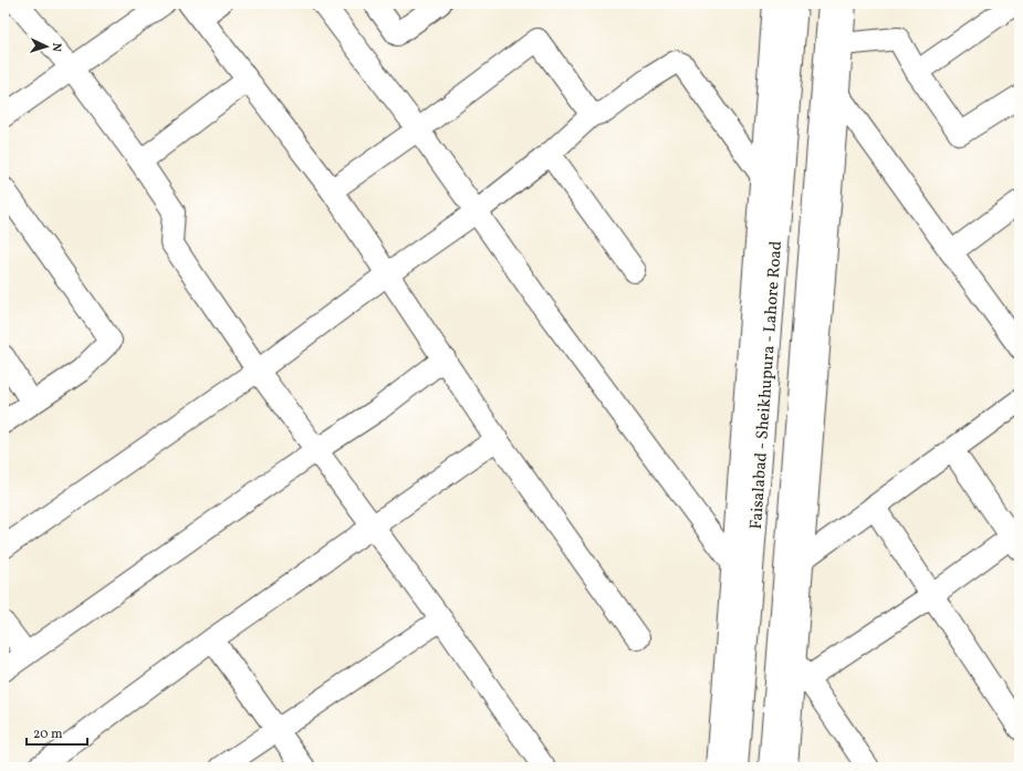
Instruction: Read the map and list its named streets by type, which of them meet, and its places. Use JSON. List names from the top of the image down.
{
  "streets": {
    "highway": ["Faisalabad - Sheikhupura - Lahore Road"]
  },
  "scale_bar": "20 m",
  "north": "right"
}
